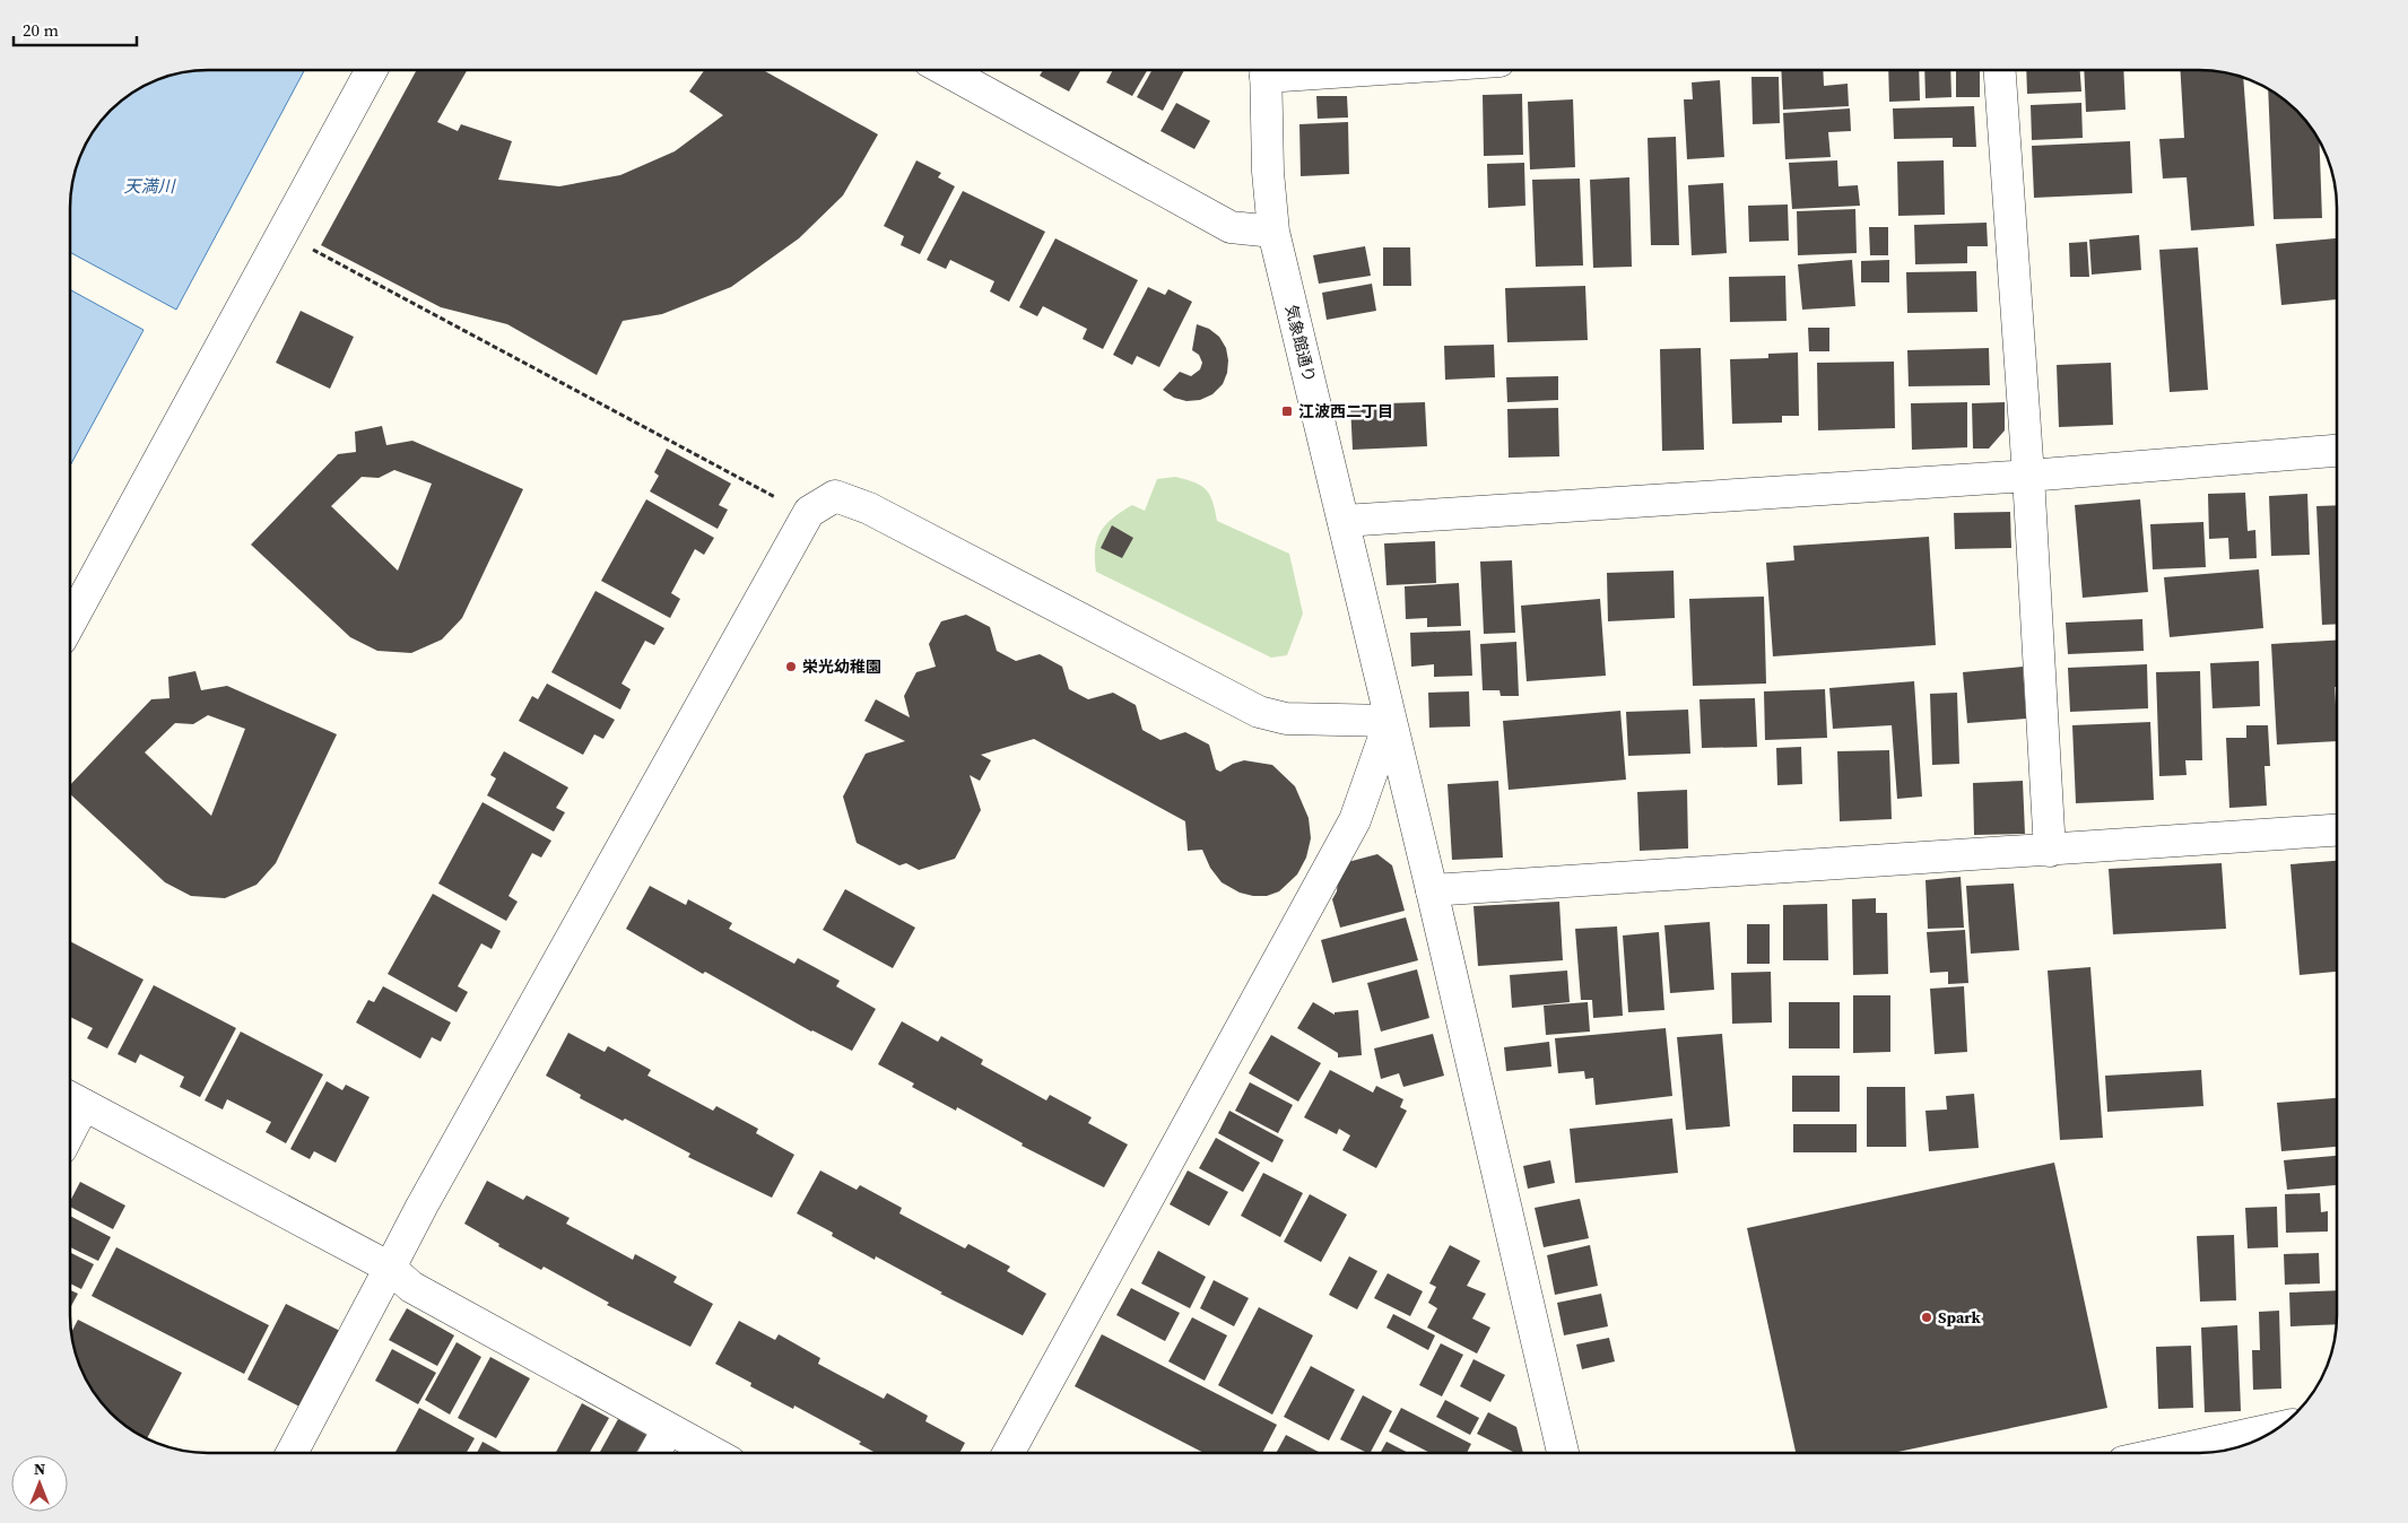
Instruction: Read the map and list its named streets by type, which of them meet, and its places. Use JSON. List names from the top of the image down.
{
  "streets": {
    "street": ["気象館通り"]
  },
  "water": ["天満川"],
  "places": {
    "transit": ["江波西二丁目"],
    "other": ["栄光幼稚園", "Spark"]
  },
  "scale_bar": "20 m",
  "north": "top"
}
